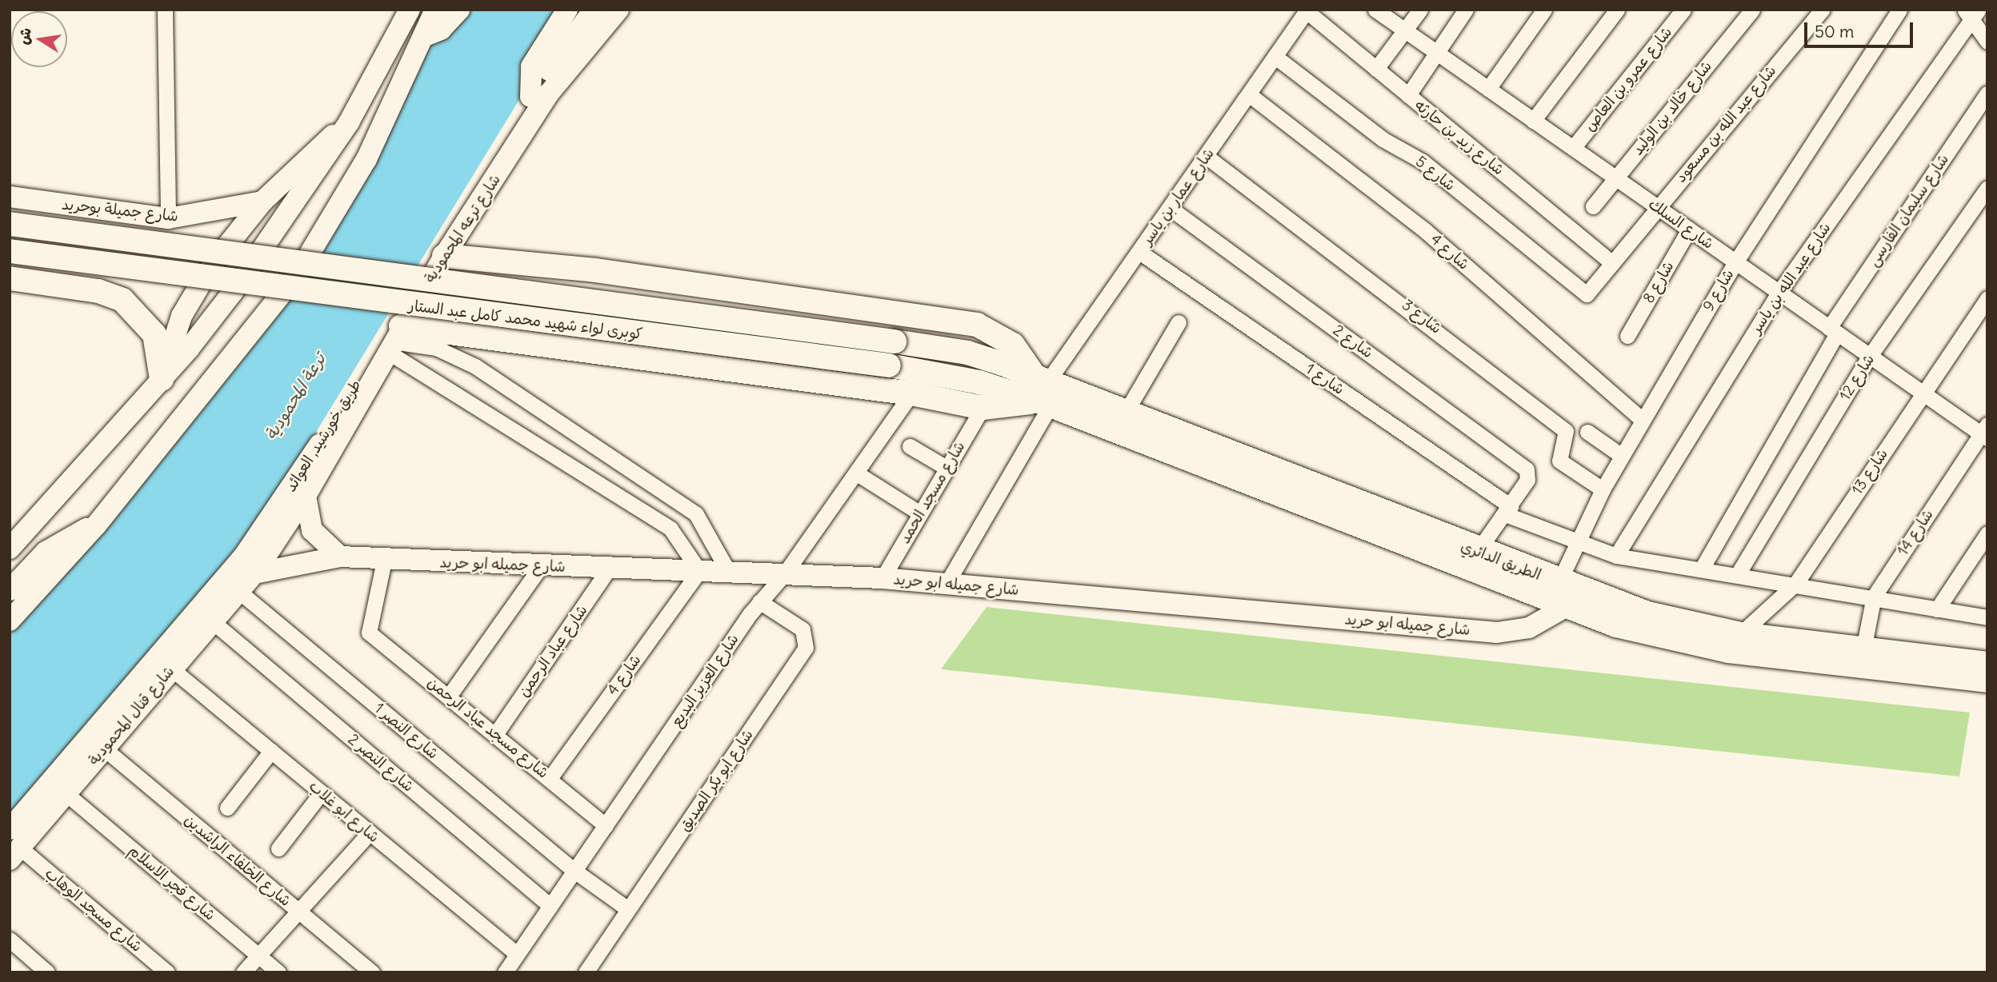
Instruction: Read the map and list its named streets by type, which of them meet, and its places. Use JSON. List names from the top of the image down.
{
  "streets": {
    "main road": [
      "شارع جميلة بوحريد",
      "شارع ترعه المحمودية",
      "كوبرى لواء شهيد محمد كامل عبد الستار",
      "طريق خورشيد, العوائد",
      "الطريق الدائري",
      "شارع جميله ابو حريد",
      "شارع قنال المحمودية"
    ],
    "street": [
      "شارع عمرو بن العاص",
      "شارع خالد بن الوليد",
      "شارع عبد الله بن مسعود",
      "شارع زيد بن حارثه",
      "شارع 5",
      "شارع عمار بن ياسر",
      "شارع سليمان الفارسى",
      "شارع السلك",
      "شارع 4",
      "شارع عبد الله بن ياسر",
      "شارع 8",
      "شارع 9",
      "شارع 3",
      "شارع 2",
      "شارع 12",
      "شارع 1",
      "شارع 13",
      "شارع مسجد الحمد",
      "شارع 14",
      "شارع عباد الرحمن",
      "شارع العزيز البديع",
      "شارع مسجد عباد الرحمن",
      "شارع النصر 1",
      "شارع النصر 2",
      "شارع ابو بكر الصديق",
      "شارع ابو غلاب",
      "شارع الخلفاء الراشدين",
      "شارع فجر الاسلام",
      "شارع مسجد الوهاب"
    ]
  },
  "crossings": [
    ["شارع عمرو بن العاص", "شارع السلك"],
    ["شارع خالد بن الوليد", "شارع السلك"],
    ["شارع عبد الله بن مسعود", "شارع زيد بن حارثه"],
    ["شارع عبد الله بن مسعود", "شارع 5"],
    ["شارع عبد الله بن مسعود", "شارع السلك"],
    ["شارع زيد بن حارثه", "شارع عمار بن ياسر"],
    ["شارع 5", "شارع عمار بن ياسر"],
    ["شارع عمار بن ياسر", "شارع 4"],
    ["شارع عمار بن ياسر", "شارع 3"],
    ["شارع عمار بن ياسر", "كوبرى لواء شهيد محمد كامل عبد الستار"],
    ["شارع عمار بن ياسر", "شارع 2"],
    ["شارع عمار بن ياسر", "شارع 1"],
    ["شارع عمار بن ياسر", "الطريق الدائري"],
    ["شارع عمار بن ياسر", "شارع جميله ابو حريد"],
    ["شارع سليمان الفارسى", "شارع السلك"],
    ["شارع سليمان الفارسى", "شارع 1"],
    ["شارع السلك", "شارع عبد الله بن ياسر"],
    ["شارع السلك", "شارع 8"],
    ["شارع السلك", "شارع 9"],
    ["شارع السلك", "شارع 12"],
    ["شارع السلك", "شارع 13"],
    ["شارع السلك", "شارع 14"],
    ["شارع ترعه المحمودية", "شارع جميله ابو حريد"],
    ["شارع ترعه المحمودية", "شارع قنال المحمودية"],
    ["شارع 4", "شارع 9"],
    ["شارع 4", "شارع جميله ابو حريد"],
    ["شارع 4", "شارع مسجد عباد الرحمن"],
    ["شارع عبد الله بن ياسر", "شارع 1"],
    ["شارع 9", "شارع 3"],
    ["شارع 9", "شارع 1"],
    ["شارع 9", "الطريق الدائري"],
    ["كوبرى لواء شهيد محمد كامل عبد الستار", "الطريق الدائري"],
    ["شارع 2", "شارع 1"],
    ["شارع 12", "شارع 1"],
    ["شارع 1", "شارع 13"],
    ["شارع 1", "شارع 14"],
    ["شارع 13", "الطريق الدائري"],
    ["شارع مسجد الحمد", "شارع جميله ابو حريد"],
    ["شارع 14", "الطريق الدائري"],
    ["الطريق الدائري", "شارع جميله ابو حريد"],
    ["شارع جميله ابو حريد", "شارع عباد الرحمن"],
    ["شارع جميله ابو حريد", "شارع العزيز البديع"],
    ["شارع جميله ابو حريد", "شارع قنال المحمودية"],
    ["شارع جميله ابو حريد", "شارع مسجد عباد الرحمن"],
    ["شارع عباد الرحمن", "شارع مسجد عباد الرحمن"],
    ["شارع العزيز البديع", "شارع مسجد عباد الرحمن"],
    ["شارع العزيز البديع", "شارع النصر 1"],
    ["شارع العزيز البديع", "شارع النصر 2"],
    ["شارع العزيز البديع", "شارع ابو بكر الصديق"],
    ["شارع العزيز البديع", "شارع ابو غلاب"],
    ["شارع قنال المحمودية", "شارع النصر 1"],
    ["شارع قنال المحمودية", "شارع النصر 2"],
    ["شارع قنال المحمودية", "شارع ابو غلاب"],
    ["شارع قنال المحمودية", "شارع الخلفاء الراشدين"],
    ["شارع قنال المحمودية", "شارع فجر الاسلام"],
    ["شارع قنال المحمودية", "شارع مسجد الوهاب"],
    ["شارع النصر 1", "شارع ابو بكر الصديق"]
  ],
  "water": ["ترعة المحمودية"],
  "scale_bar": "50 m",
  "north": "left"
}
